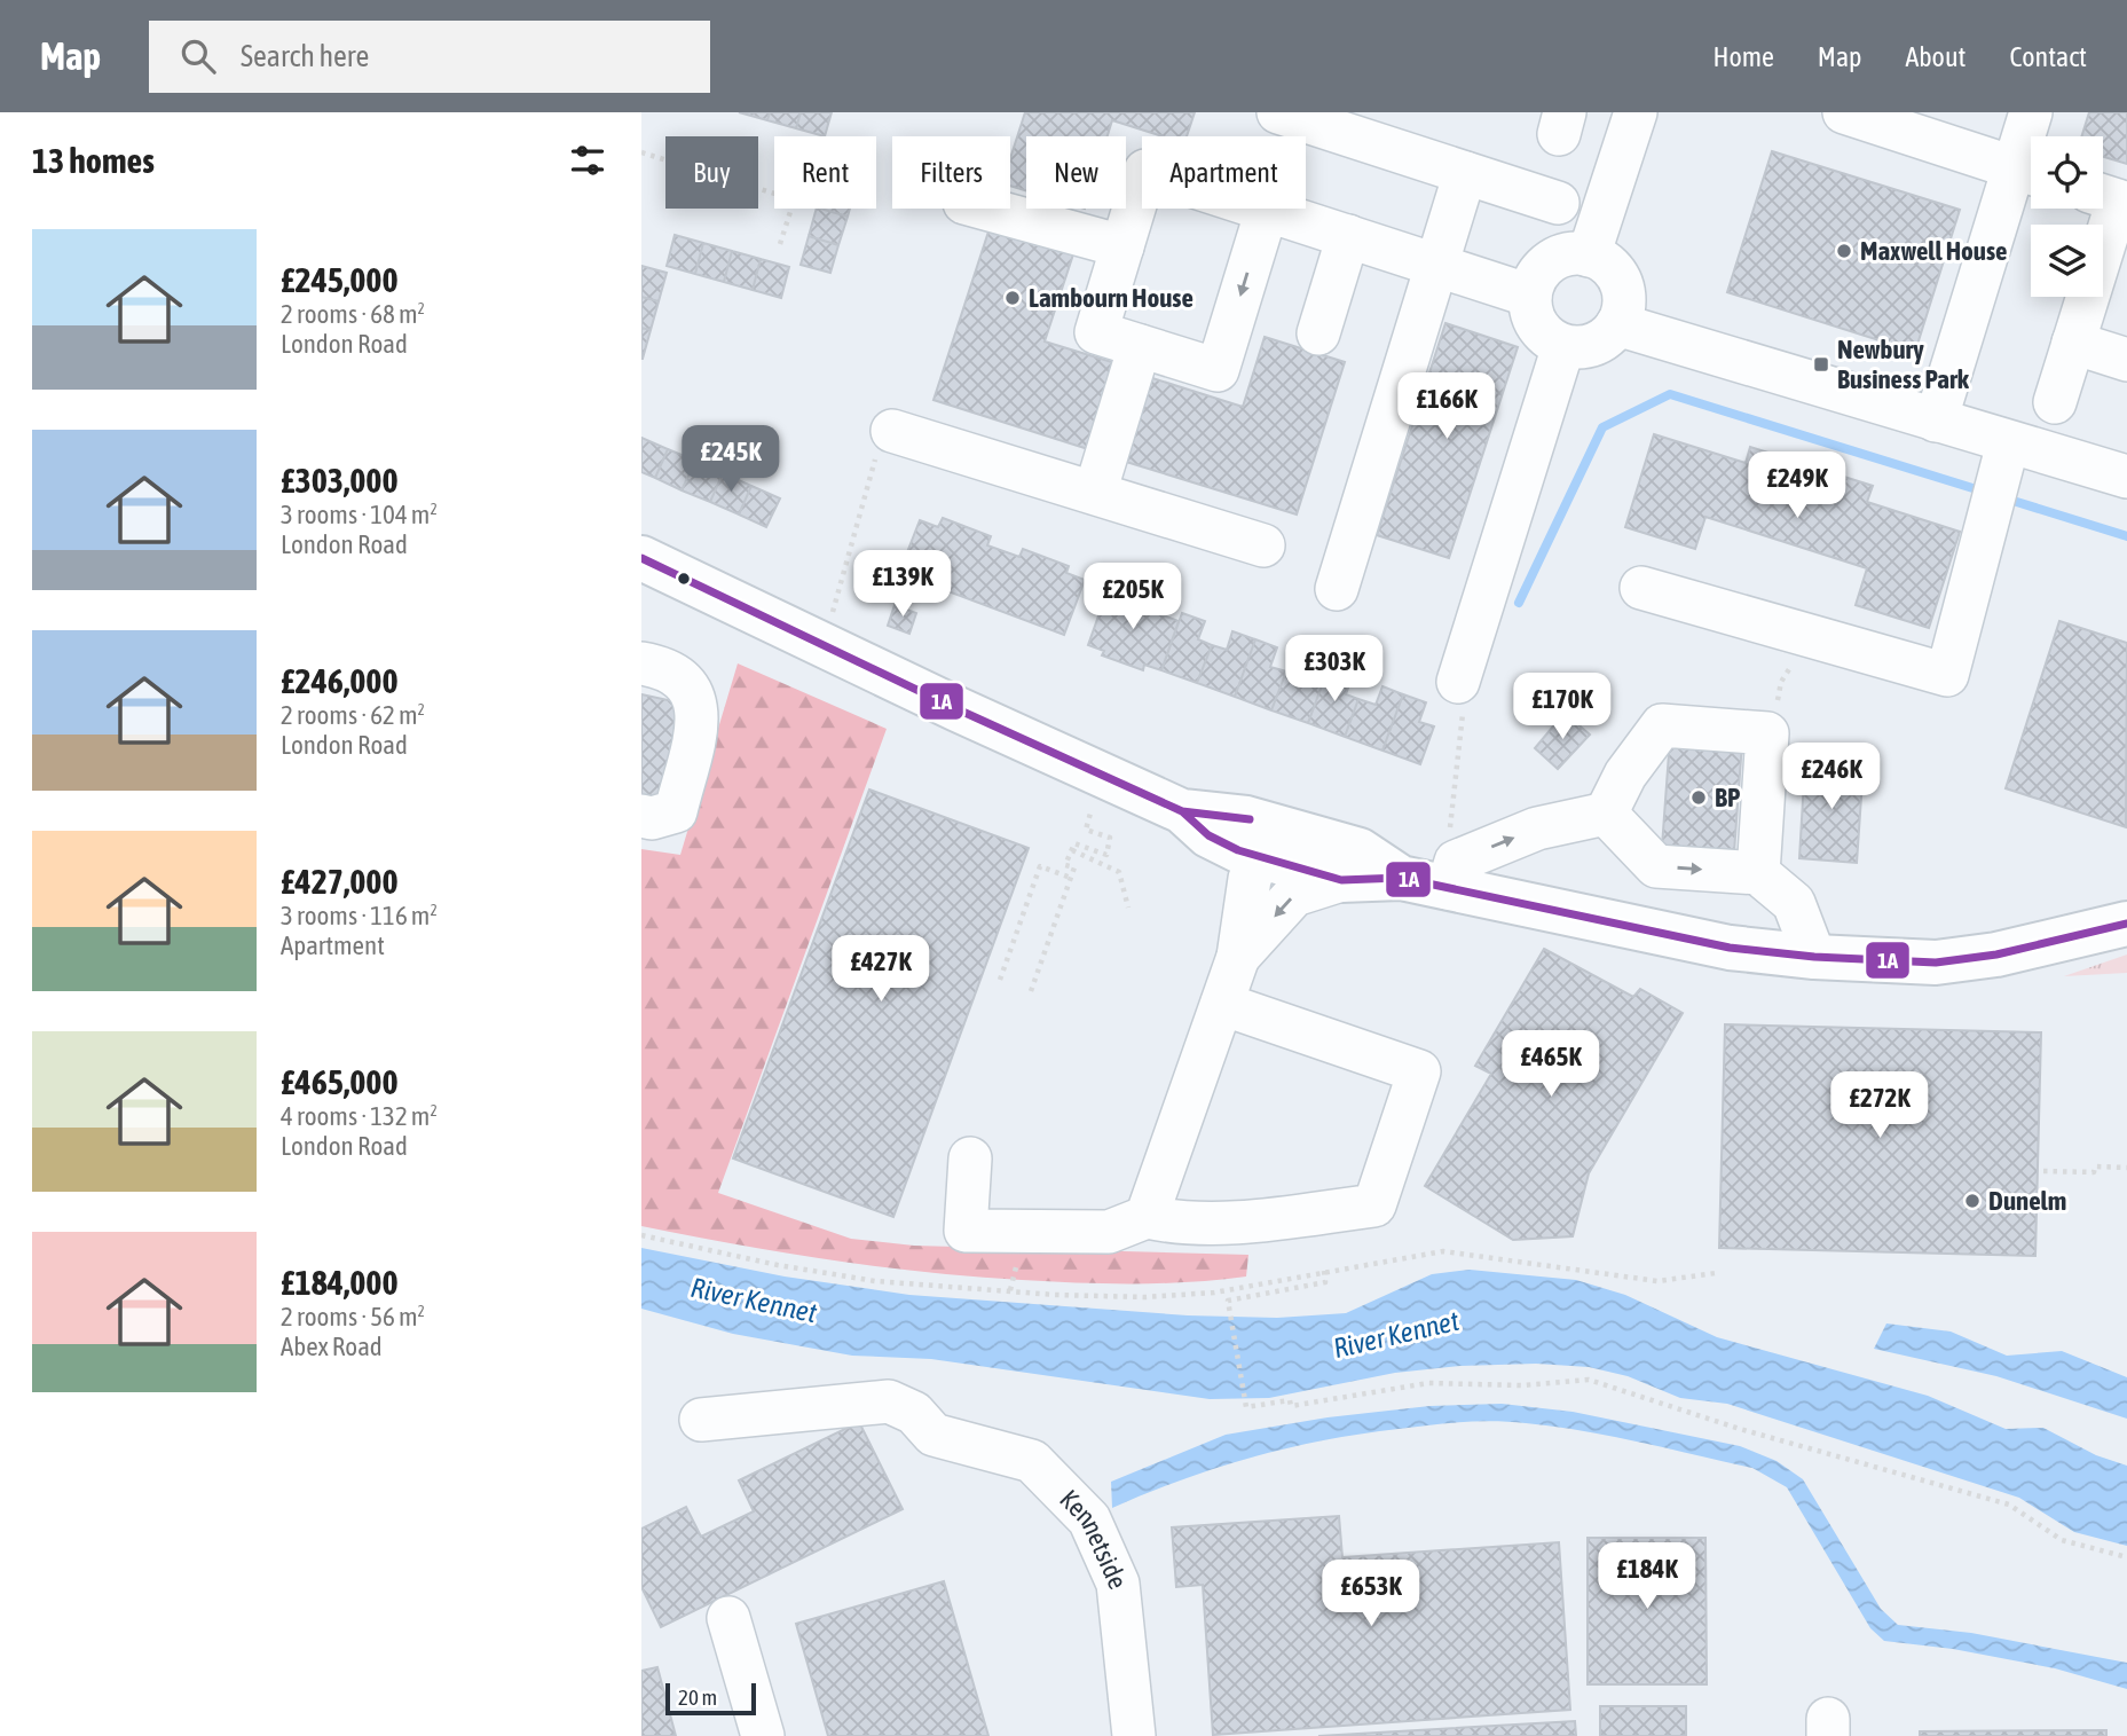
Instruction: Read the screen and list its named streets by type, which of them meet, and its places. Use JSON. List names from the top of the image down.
{
  "streets": {
    "street": ["Kennetside"]
  },
  "water": ["River Kennet"],
  "places": {
    "other": [
      "Maxwell House",
      "Lambourn House",
      "BP",
      "Dunelm"
    ],
    "transit": ["Newbury Business Park"]
  },
  "lines": ["transit line 1A"],
  "scale_bar": "20 m",
  "page": {
    "header": "Map",
    "search": "Search here",
    "nav": [
      "Home",
      "Map",
      "About",
      "Contact"
    ],
    "heading": "13 homes",
    "chip": [
      "Buy",
      "Rent",
      "Filters",
      "New",
      "Apartment"
    ],
    "list": [
      {
        "name": "£245,000",
        "note": "2 rooms · 68 m² · London Road"
      },
      {
        "name": "£303,000",
        "note": "3 rooms · 104 m² · London Road"
      },
      {
        "name": "£246,000",
        "note": "2 rooms · 62 m² · London Road"
      },
      {
        "name": "£427,000",
        "note": "3 rooms · 116 m² · Apartment"
      },
      {
        "name": "£465,000",
        "note": "4 rooms · 132 m² · London Road"
      },
      {
        "name": "£184,000",
        "note": "2 rooms · 56 m² · Abex Road"
      }
    ],
    "price": [
      "£166K",
      "£245K",
      "£249K",
      "£139K",
      "£205K",
      "£303K",
      "£170K",
      "£246K",
      "£427K",
      "£465K",
      "£272K",
      "£184K",
      "£653K"
    ],
    "scale": "20 m"
  }
}
